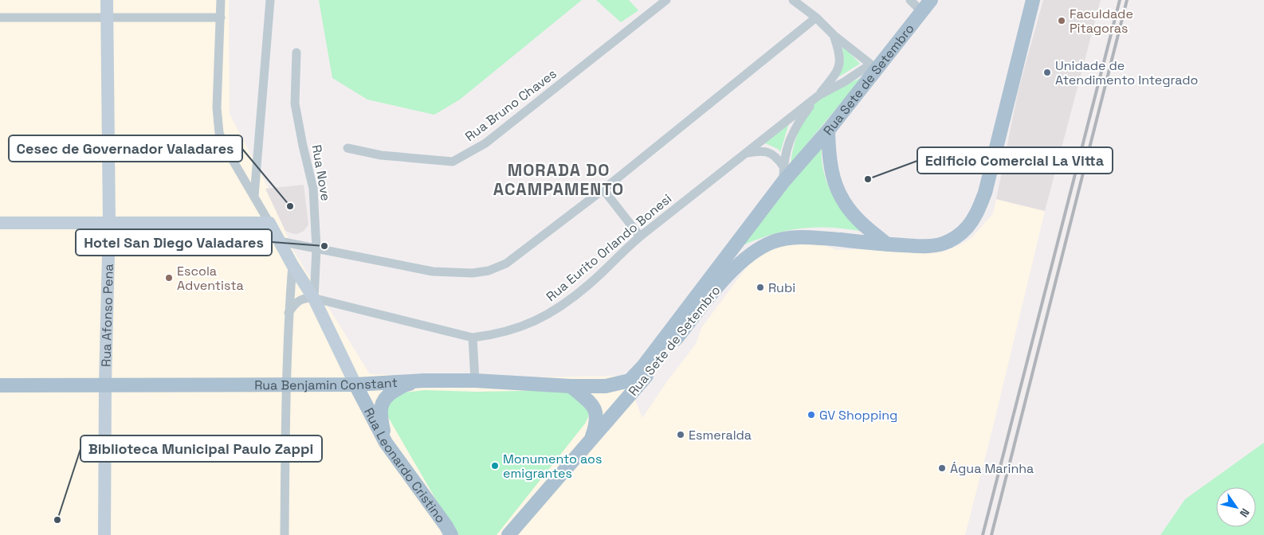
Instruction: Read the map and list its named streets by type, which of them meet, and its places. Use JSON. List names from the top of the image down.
{
  "streets": {
    "main road": ["Rua Sete de Setembro", "Rua Benjamin Constant", "Rua Leonardo Cristino"],
    "street": [
      "Rua Bruno Chaves",
      "Rua Nove",
      "Rua Eurito Orlando Bonesi",
      "Rua Afonso Pena"
    ]
  },
  "crossings": [
    ["Rua Sete de Setembro", "Rua Eurito Orlando Bonesi"],
    ["Rua Sete de Setembro", "Rua Benjamin Constant"],
    ["Rua Nove", "Rua Eurito Orlando Bonesi"],
    ["Rua Nove", "Rua Leonardo Cristino"],
    ["Rua Eurito Orlando Bonesi", "Rua Leonardo Cristino"],
    ["Rua Afonso Pena", "Rua Benjamin Constant"],
    ["Rua Benjamin Constant", "Rua Leonardo Cristino"]
  ],
  "districts": ["MORADA DO ACAMPAMENTO"],
  "places": [
    "Faculdade Pitagoras",
    "Unidade de Atendimento Integrado",
    "Edificio Comercial La Vitta",
    "Cesec de Governador Valadares",
    "Hotel San Diego Valadares",
    "Escola Adventista",
    "Rubi",
    "GV Shopping",
    "Esmeralda",
    "Monumento aos emigrantes",
    "Água Marinha",
    "Biblioteca Municipal Paulo Zappi"
  ],
  "north": "bottom right"
}
